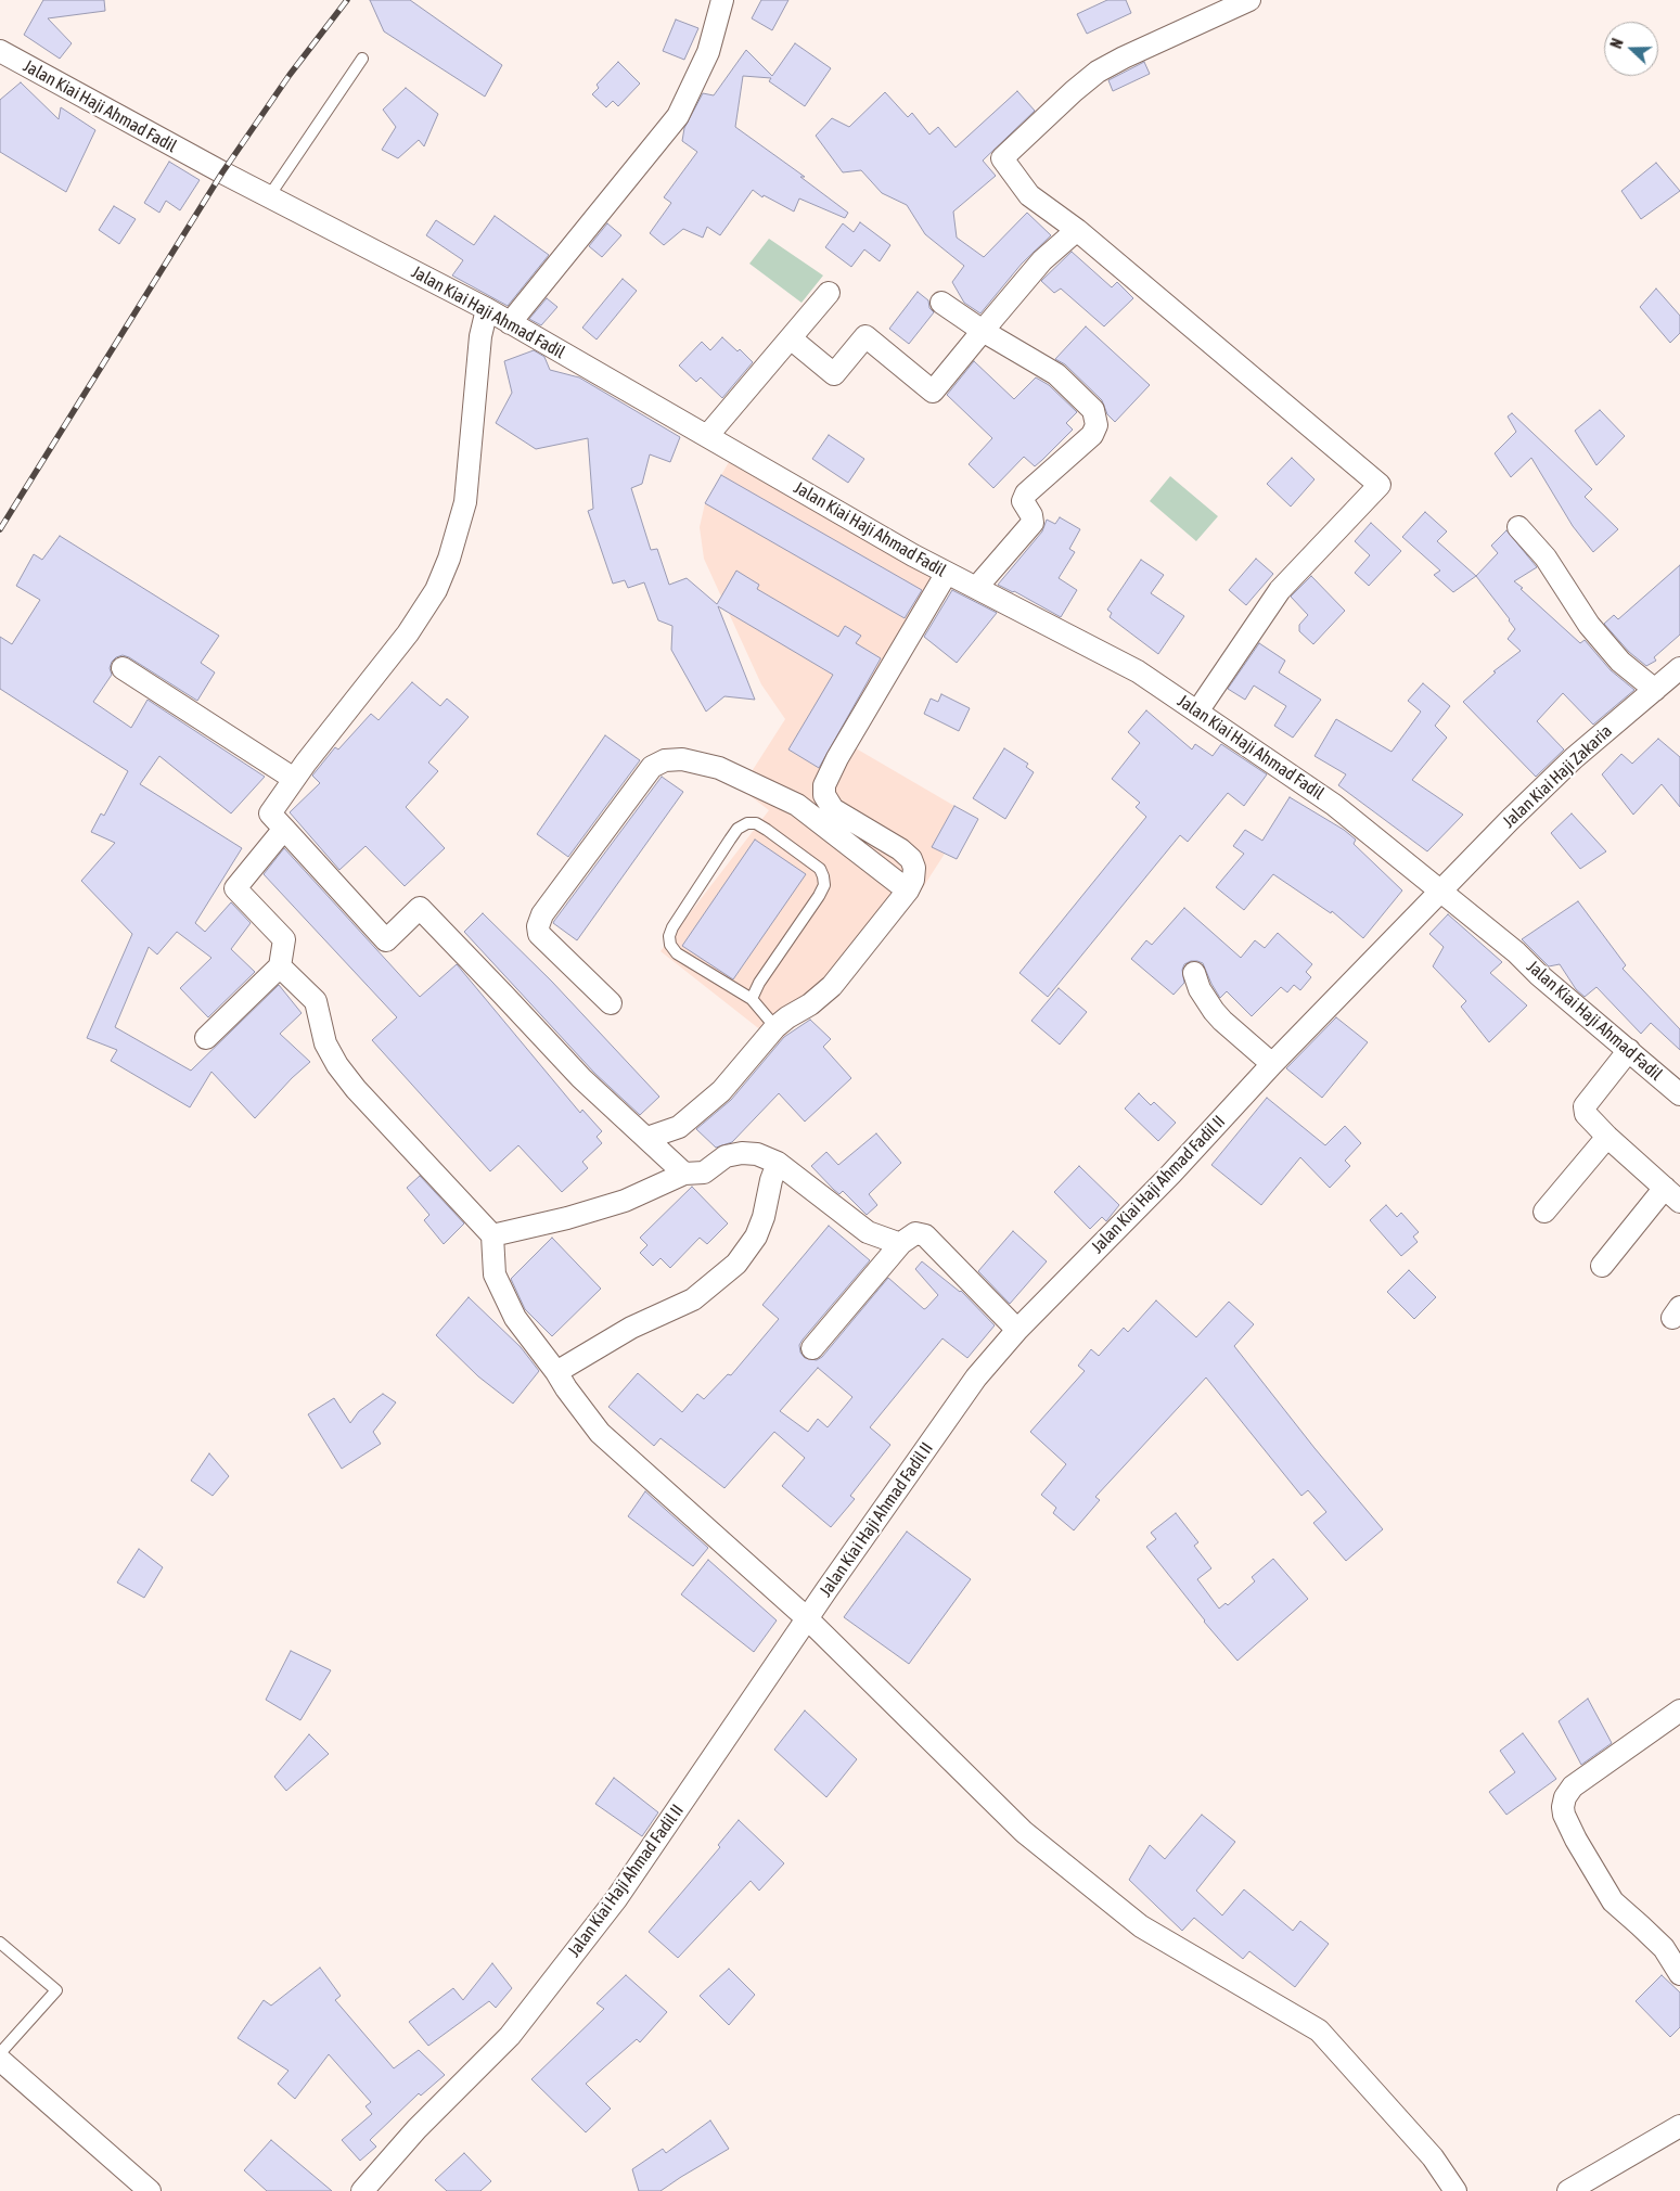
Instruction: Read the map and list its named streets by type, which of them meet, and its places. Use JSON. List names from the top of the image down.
{
  "streets": {
    "street": ["Jalan Kiai Haji Ahmad Fadil", "Jalan Kiai Haji Zakaria", "Jalan Kiai Haji Ahmad Fadil II"]
  },
  "crossings": [
    ["Jalan Kiai Haji Ahmad Fadil", "Jalan Kiai Haji Zakaria"],
    ["Jalan Kiai Haji Ahmad Fadil", "Jalan Kiai Haji Ahmad Fadil II"],
    ["Jalan Kiai Haji Zakaria", "Jalan Kiai Haji Ahmad Fadil II"]
  ],
  "north": "left"
}
